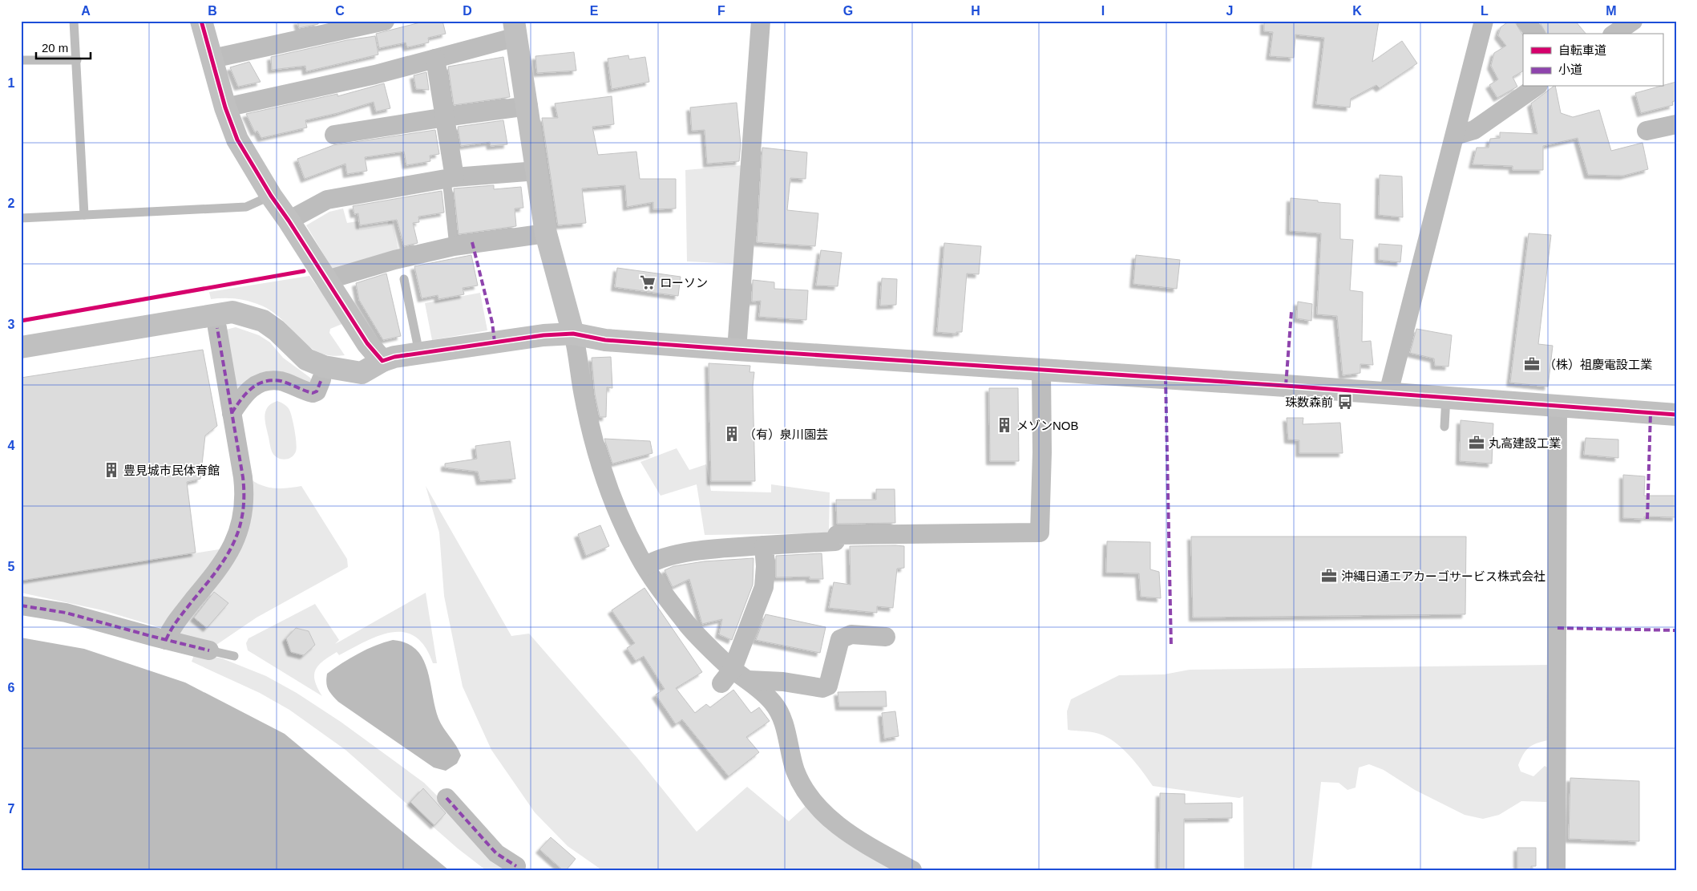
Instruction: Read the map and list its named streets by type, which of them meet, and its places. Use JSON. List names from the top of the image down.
{
  "places": {
    "supermarket": ["ローソン"],
    "office": ["（株）祖慶電設工業", "丸高建設工業", "沖縄日通エアカーゴサービス株式会社"],
    "bus stop": ["珠数森前"],
    "building": ["メゾンNOB", "（有）泉川園芸", "豊見城市民体育館"]
  },
  "legend": ["自転車道", "小道"],
  "scale_bar": "20 m",
  "grid": {
    "columns": [
      "A",
      "B",
      "C",
      "D",
      "E",
      "F",
      "G",
      "H",
      "I",
      "J",
      "K",
      "L",
      "M"
    ],
    "rows": [
      "1",
      "2",
      "3",
      "4",
      "5",
      "6",
      "7"
    ]
  }
}
